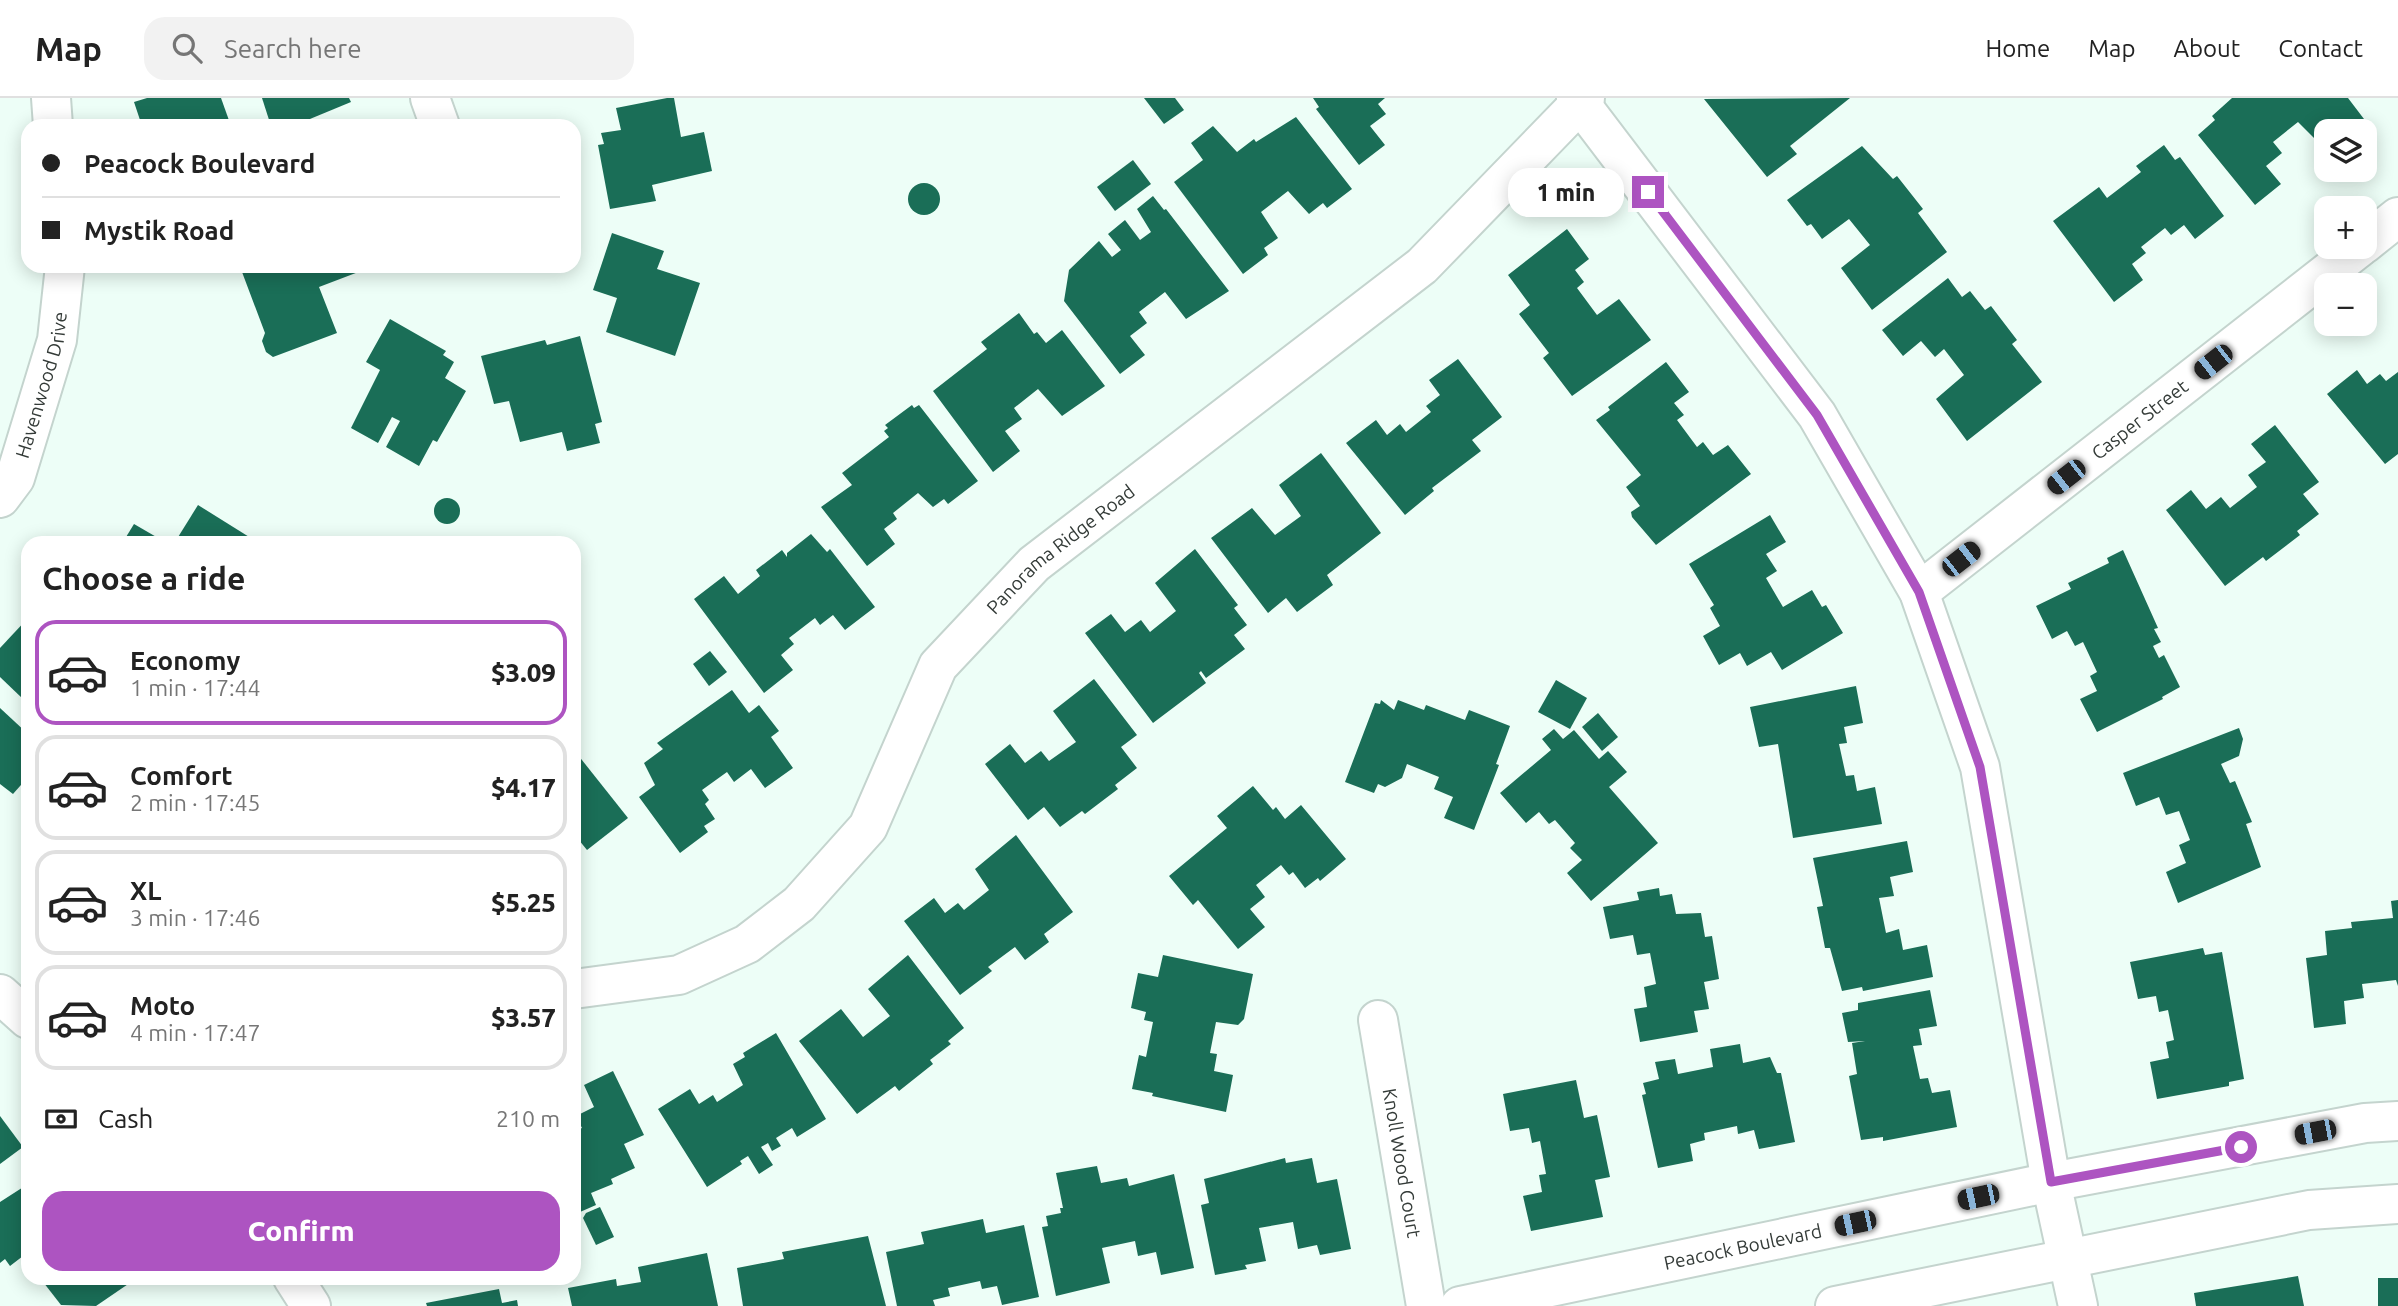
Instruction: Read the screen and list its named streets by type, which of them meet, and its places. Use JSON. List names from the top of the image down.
{
  "streets": {
    "street": [
      "Havenwood Drive",
      "Casper Street",
      "Panorama Ridge Road",
      "Knoll Wood Court",
      "Peacock Boulevard"
    ]
  },
  "page": {
    "header": "Map",
    "search": "Search here",
    "nav": [
      "Home",
      "Map",
      "About",
      "Contact"
    ],
    "map_buttons": ["+", "−"],
    "banner": ["Peacock Boulevard", "Mystik Road"],
    "bubble": "1 min",
    "heading": "Choose a ride",
    "list": [
      {
        "name": "Economy",
        "note": "1 min · 17:44",
        "value": "$3.09"
      },
      {
        "name": "Comfort",
        "note": "2 min · 17:45",
        "value": "$4.17"
      },
      {
        "name": "XL",
        "note": "3 min · 17:46",
        "value": "$5.25"
      },
      {
        "name": "Moto",
        "note": "4 min · 17:47",
        "value": "$3.57"
      }
    ],
    "pay": ["Cash", "210 m"],
    "buttons": "Confirm"
  }
}
